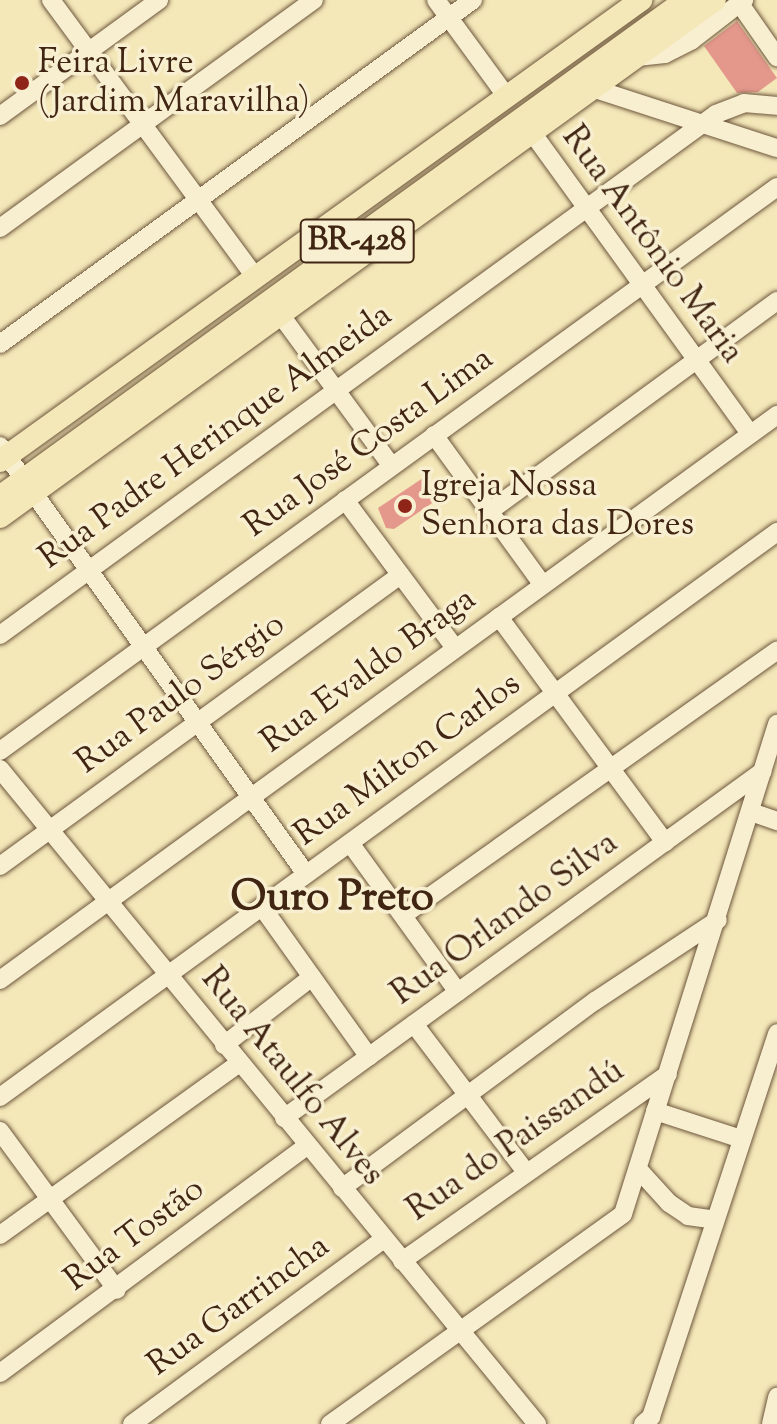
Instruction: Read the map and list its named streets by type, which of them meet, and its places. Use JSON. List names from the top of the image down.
{
  "streets": {
    "highway": ["BR-428"],
    "street": [
      "Rua Antônio Maria",
      "Rua Padre Herinque Almeida",
      "Rua José Costa Lima",
      "Rua Evaldo Braga",
      "Rua Paulo Sérgio",
      "Rua Milton Carlos",
      "Rua Orlando Silva",
      "Rua Ataulfo Alves",
      "Rua do Paissandú",
      "Rua Tostão",
      "Rua Garrincha"
    ]
  },
  "crossings": [
    ["Rua Antônio Maria", "Rua Padre Herinque Almeida"],
    ["Rua Antônio Maria", "Rua José Costa Lima"],
    ["Rua Antônio Maria", "Rua Evaldo Braga"],
    ["Rua Evaldo Braga", "Rua Ataulfo Alves"],
    ["Rua Paulo Sérgio", "Rua Ataulfo Alves"],
    ["Rua Milton Carlos", "Rua Ataulfo Alves"],
    ["Rua Orlando Silva", "Rua Ataulfo Alves"],
    ["Rua Ataulfo Alves", "Rua do Paissandú"],
    ["Rua Ataulfo Alves", "Rua Tostão"],
    ["Rua Ataulfo Alves", "Rua Garrincha"]
  ],
  "districts": ["Ouro Preto"],
  "places": ["Feira Livre (Jardim Maravilha)", "Igreja Nossa Senhora das Dores"]
}
